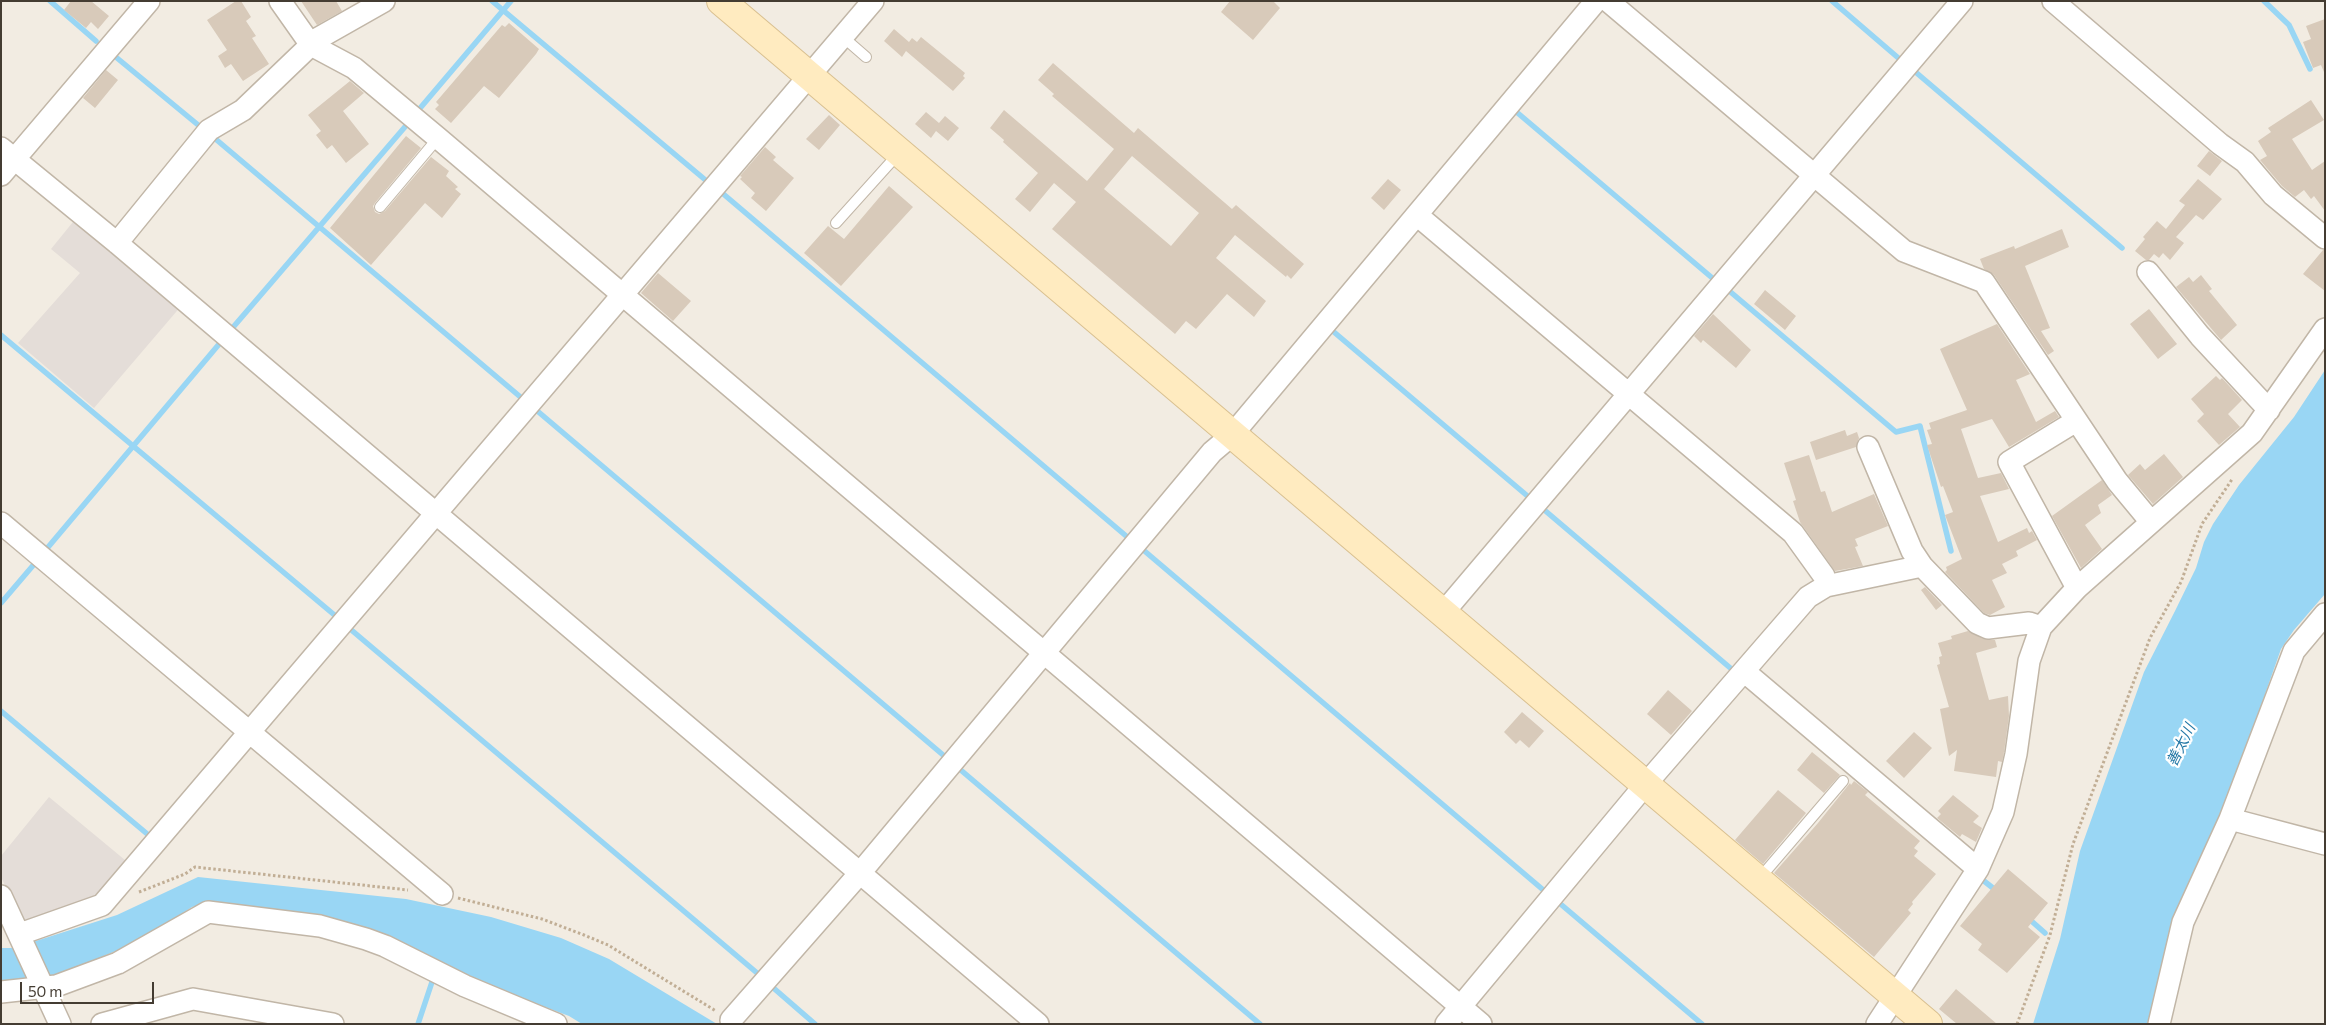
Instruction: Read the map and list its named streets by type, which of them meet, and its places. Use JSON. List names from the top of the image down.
{
  "water": ["善太川"],
  "scale_bar": "50 m"
}
